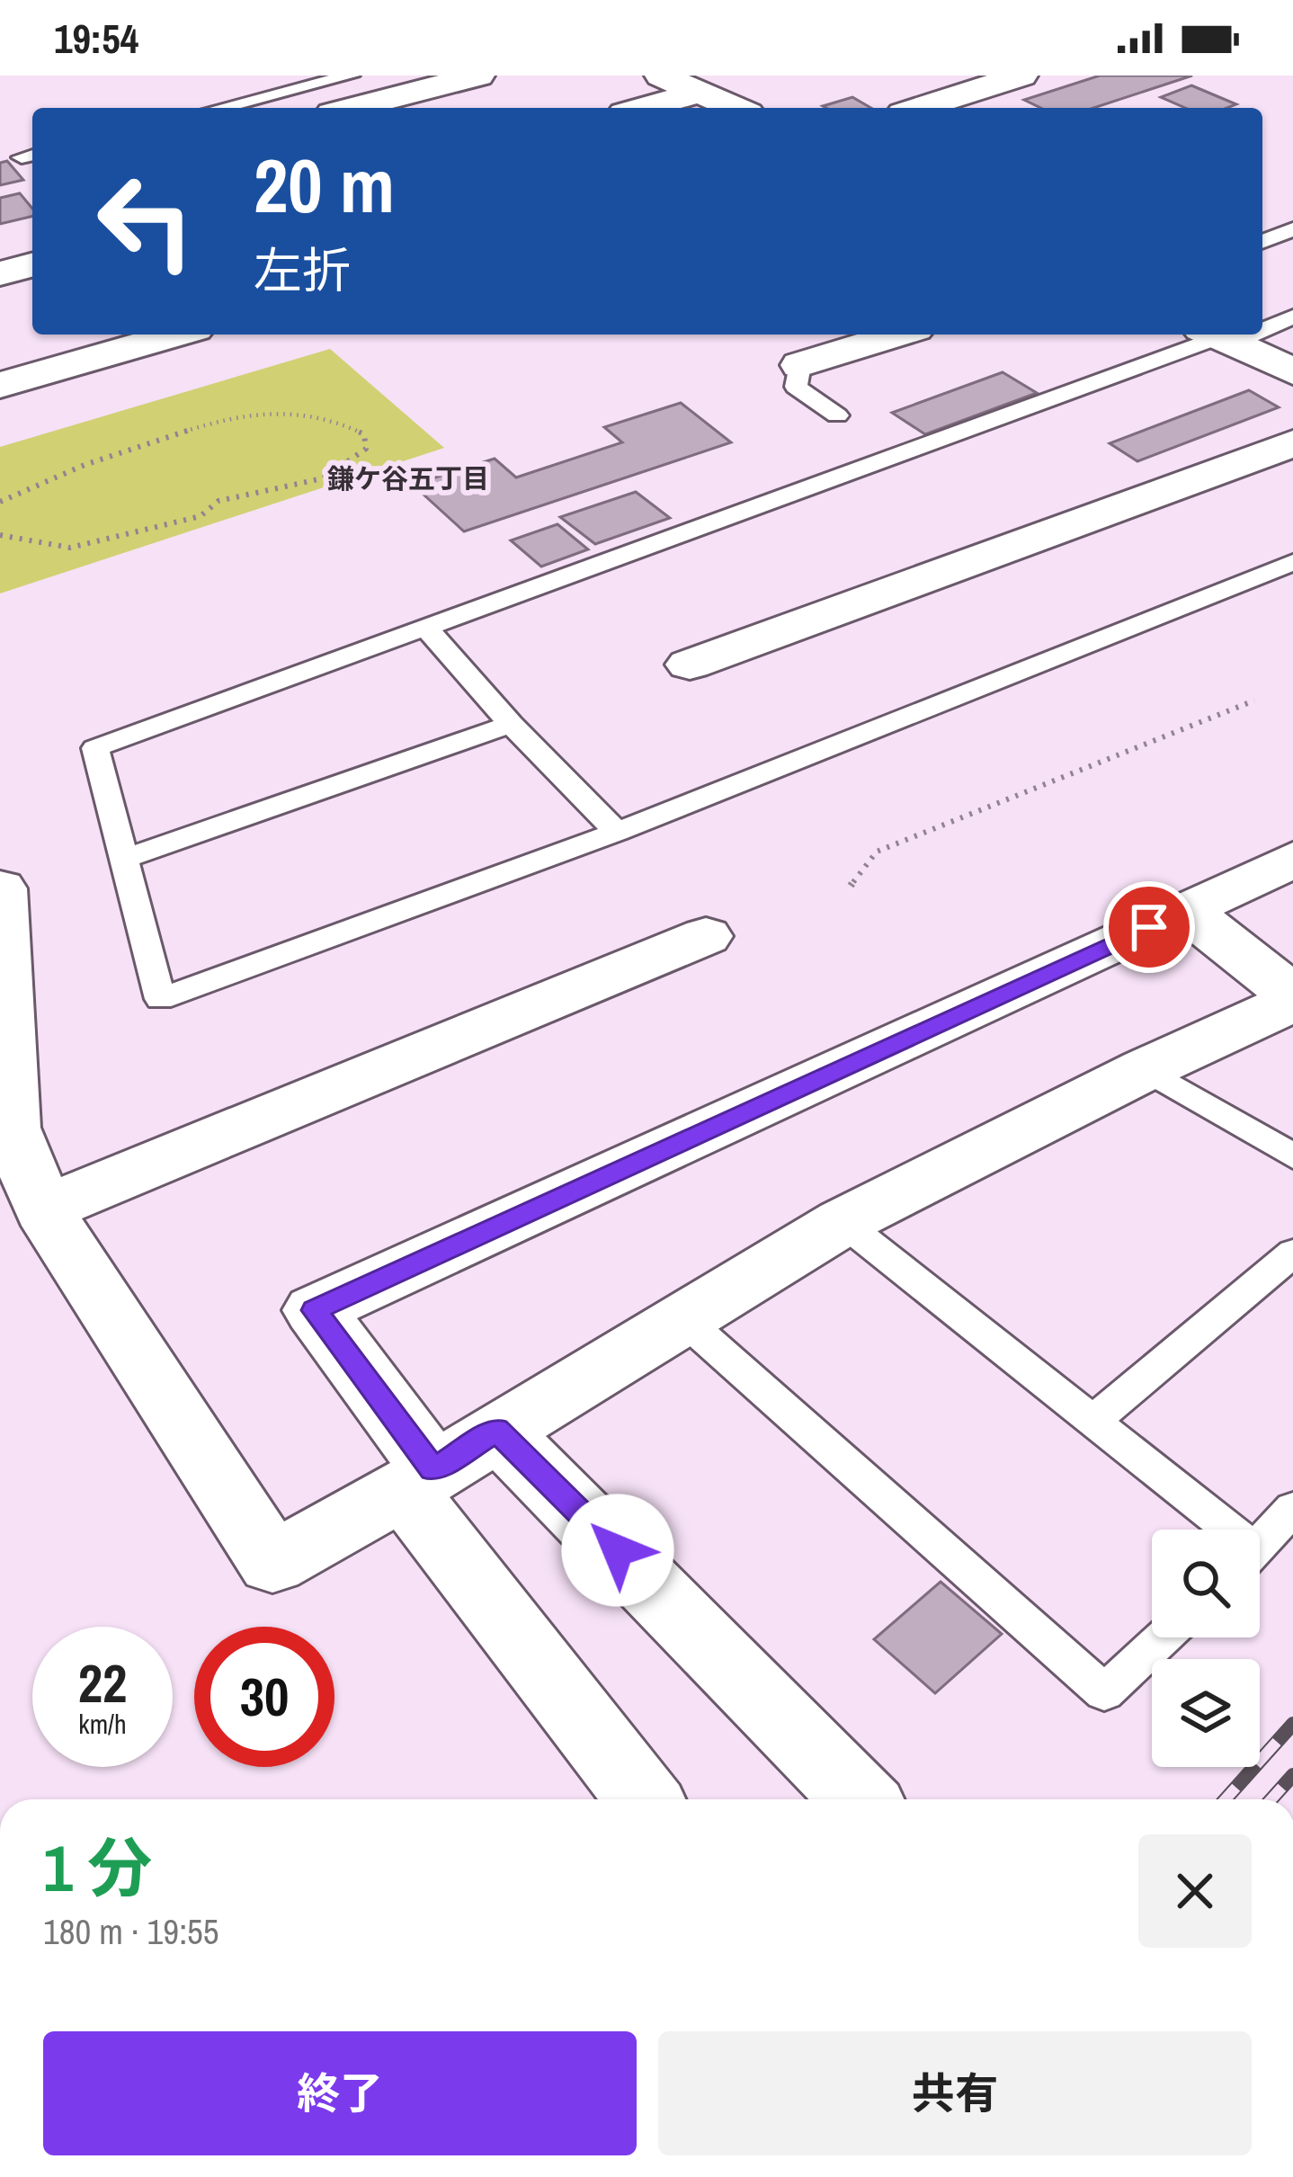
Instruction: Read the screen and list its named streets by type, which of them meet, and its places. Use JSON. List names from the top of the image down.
{
  "districts": ["鎌ケ谷五丁目"],
  "page": {
    "status": "19:54",
    "turn": ["20 m", "左折"],
    "speed": "22 km/h",
    "limit": "30",
    "heading": ["1 分", "180 m · 19:55"],
    "buttons": ["終了", "共有"]
  }
}
